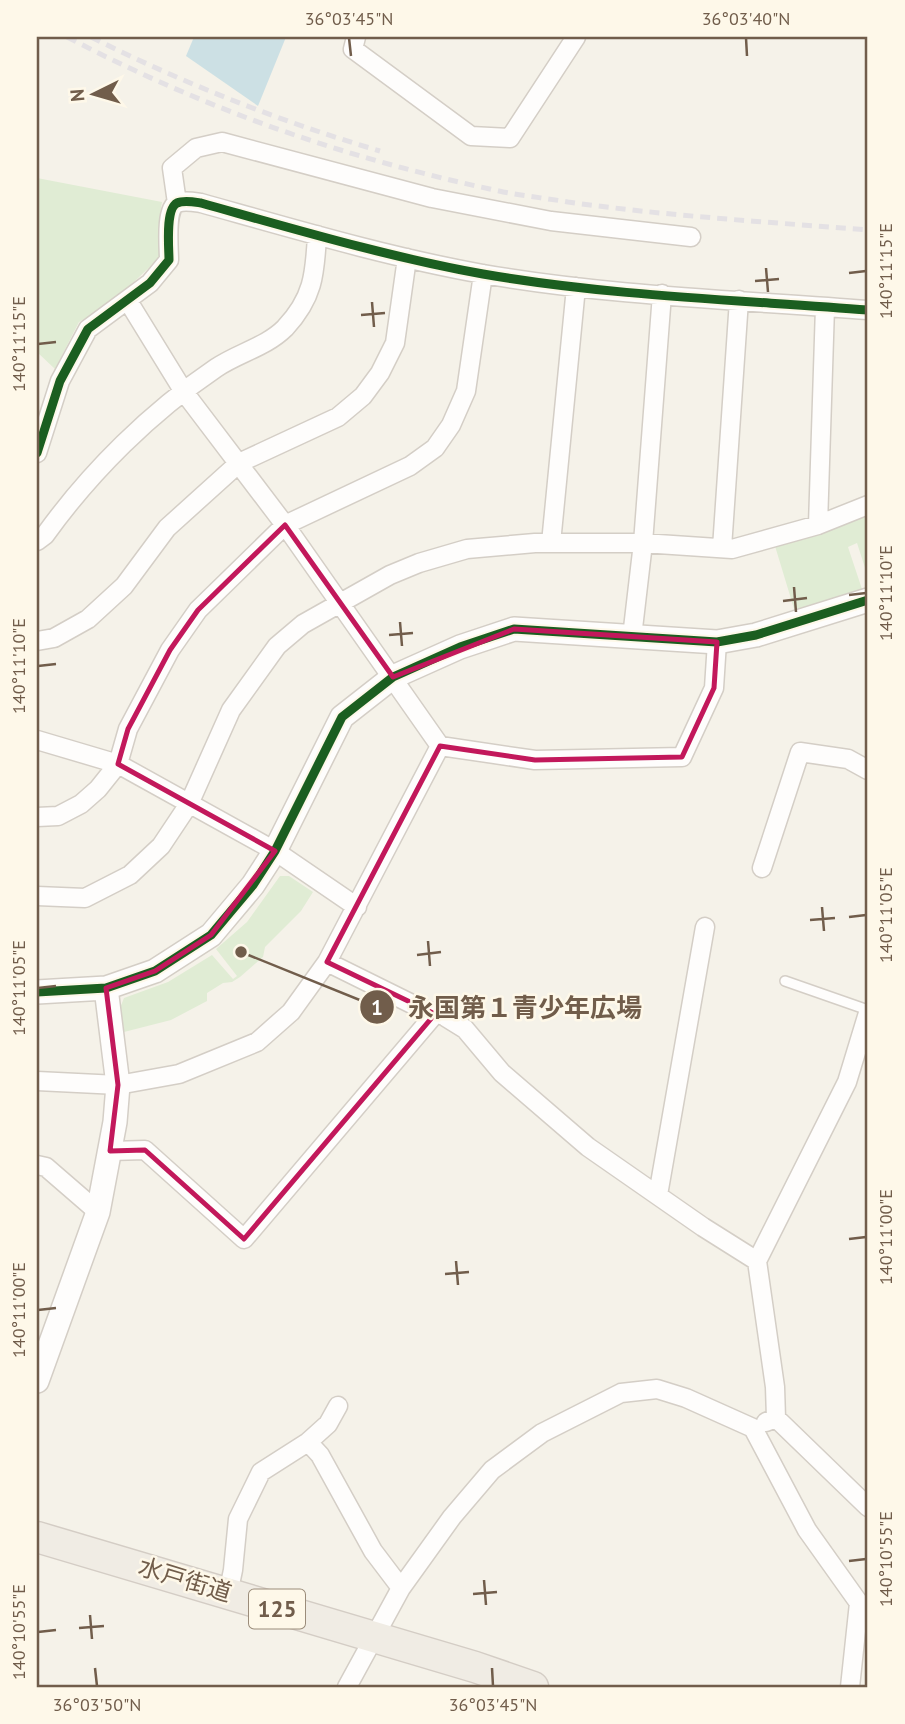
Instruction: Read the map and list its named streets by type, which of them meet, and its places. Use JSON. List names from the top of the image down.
{
  "streets": {
    "highway": ["水戸街道", "125"]
  },
  "places": ["永国第１青少年広場"],
  "north": "left",
  "coordinates": [
    "36°03'45\"N",
    "36°03'40\"N",
    "140°11'15\"E",
    "140°11'10\"E",
    "140°11'05\"E",
    "140°11'00\"E",
    "140°10'55\"E",
    "36°03'50\"N"
  ]
}
